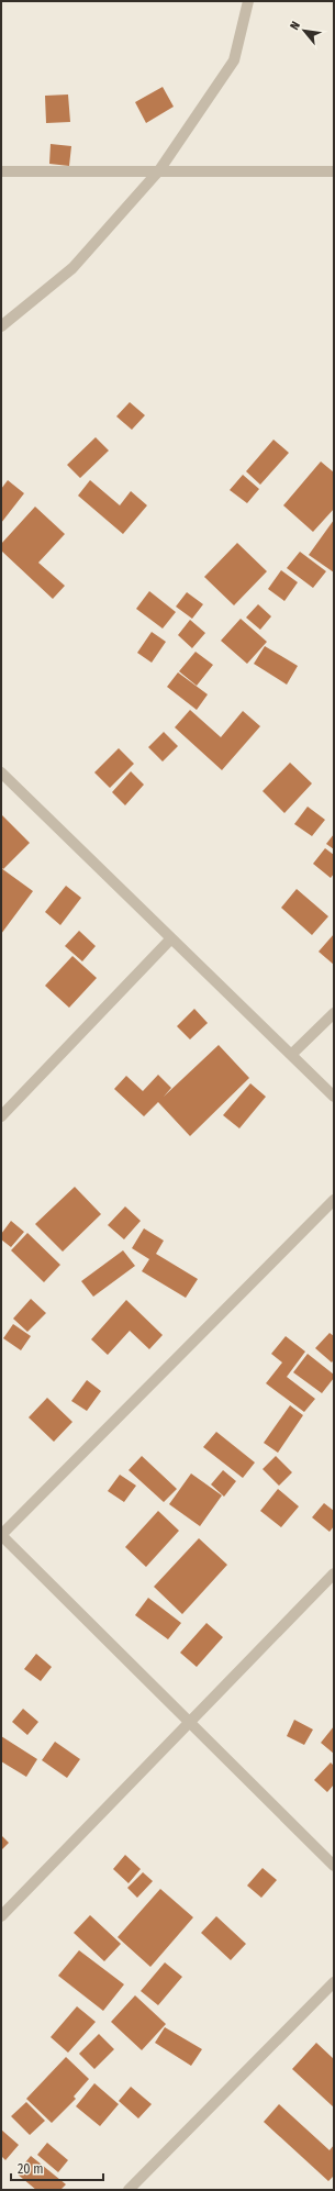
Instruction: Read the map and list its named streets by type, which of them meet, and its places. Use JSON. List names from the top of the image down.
{
  "scale_bar": "20 m",
  "north": "top left"
}
